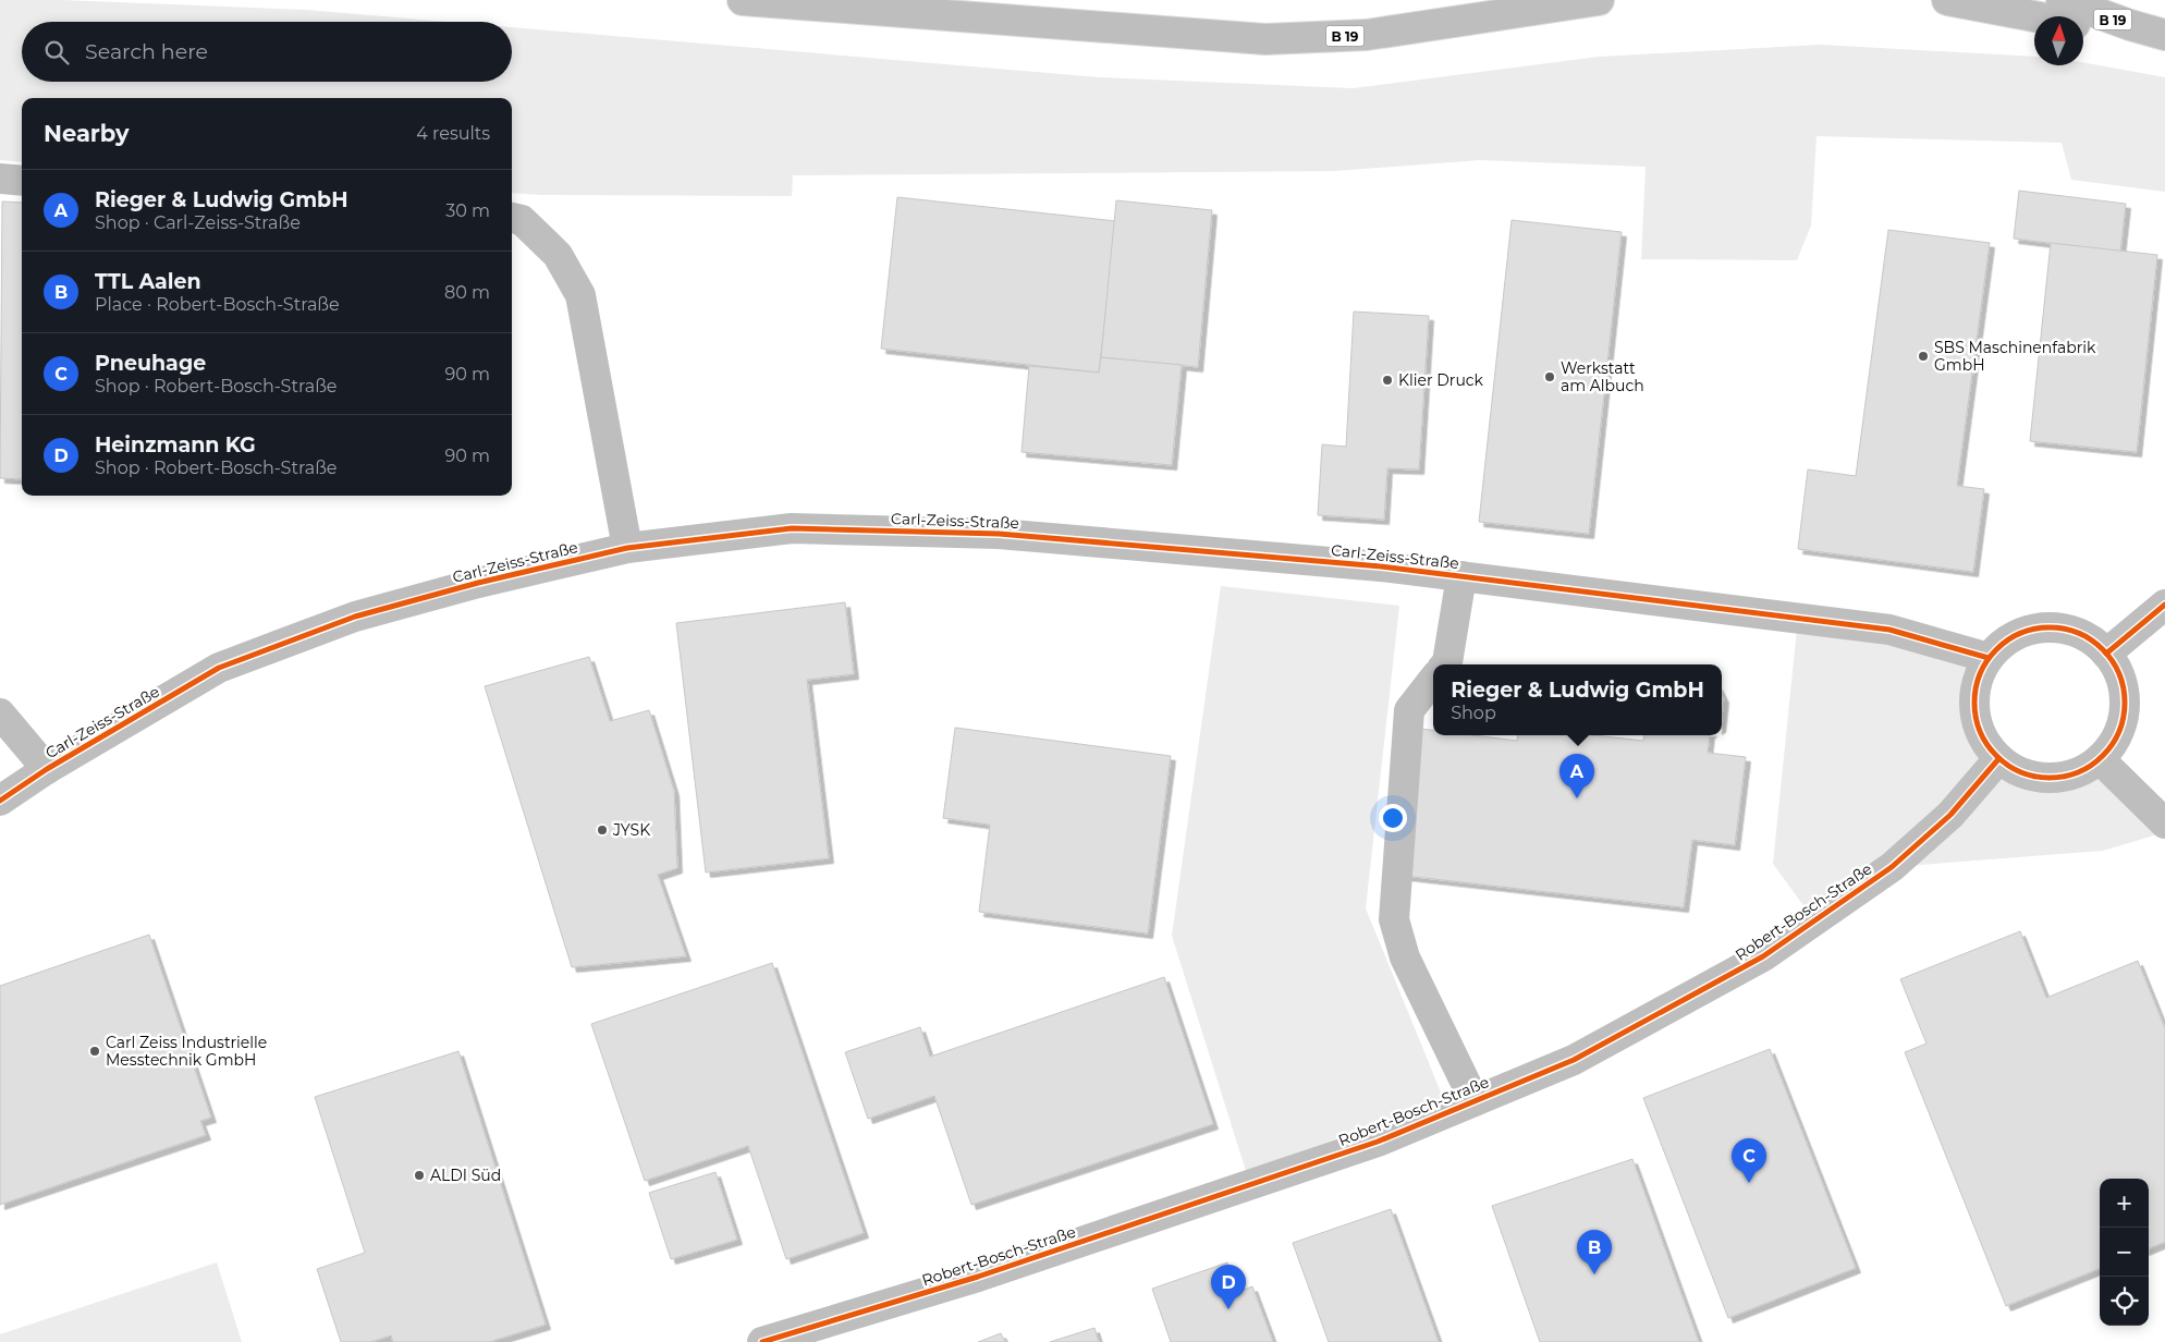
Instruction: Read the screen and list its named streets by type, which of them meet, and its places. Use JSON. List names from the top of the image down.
{
  "streets": {
    "main road": ["B 19", "Carl-Zeiss-Straße", "Robert-Bosch-Straße"]
  },
  "crossings": [
    ["Carl-Zeiss-Straße", "Robert-Bosch-Straße"]
  ],
  "places": [
    "SBS Maschinenfabrik GmbH",
    "Werkstatt am Albuch",
    "Klier Druck",
    "JYSK",
    "Carl Zeiss Industrielle Messtechnik GmbH",
    "ALDI Süd"
  ],
  "north": "top",
  "page": {
    "search": "Search here",
    "heading": ["Nearby", "4 results"],
    "list": [
      {
        "mark": "A",
        "name": "Rieger & Ludwig GmbH",
        "note": "Shop · Carl-Zeiss-Straße",
        "value": "30 m"
      },
      {
        "mark": "B",
        "name": "TTL Aalen",
        "note": "Place · Robert-Bosch-Straße",
        "value": "80 m"
      },
      {
        "mark": "C",
        "name": "Pneuhage",
        "note": "Shop · Robert-Bosch-Straße",
        "value": "90 m"
      },
      {
        "mark": "D",
        "name": "Heinzmann KG",
        "note": "Shop · Robert-Bosch-Straße",
        "value": "90 m"
      }
    ],
    "popup": ["Rieger & Ludwig GmbH", "Shop"],
    "pins": [
      "A",
      "C",
      "B",
      "D"
    ],
    "map_buttons": ["+", "−"]
  }
}
